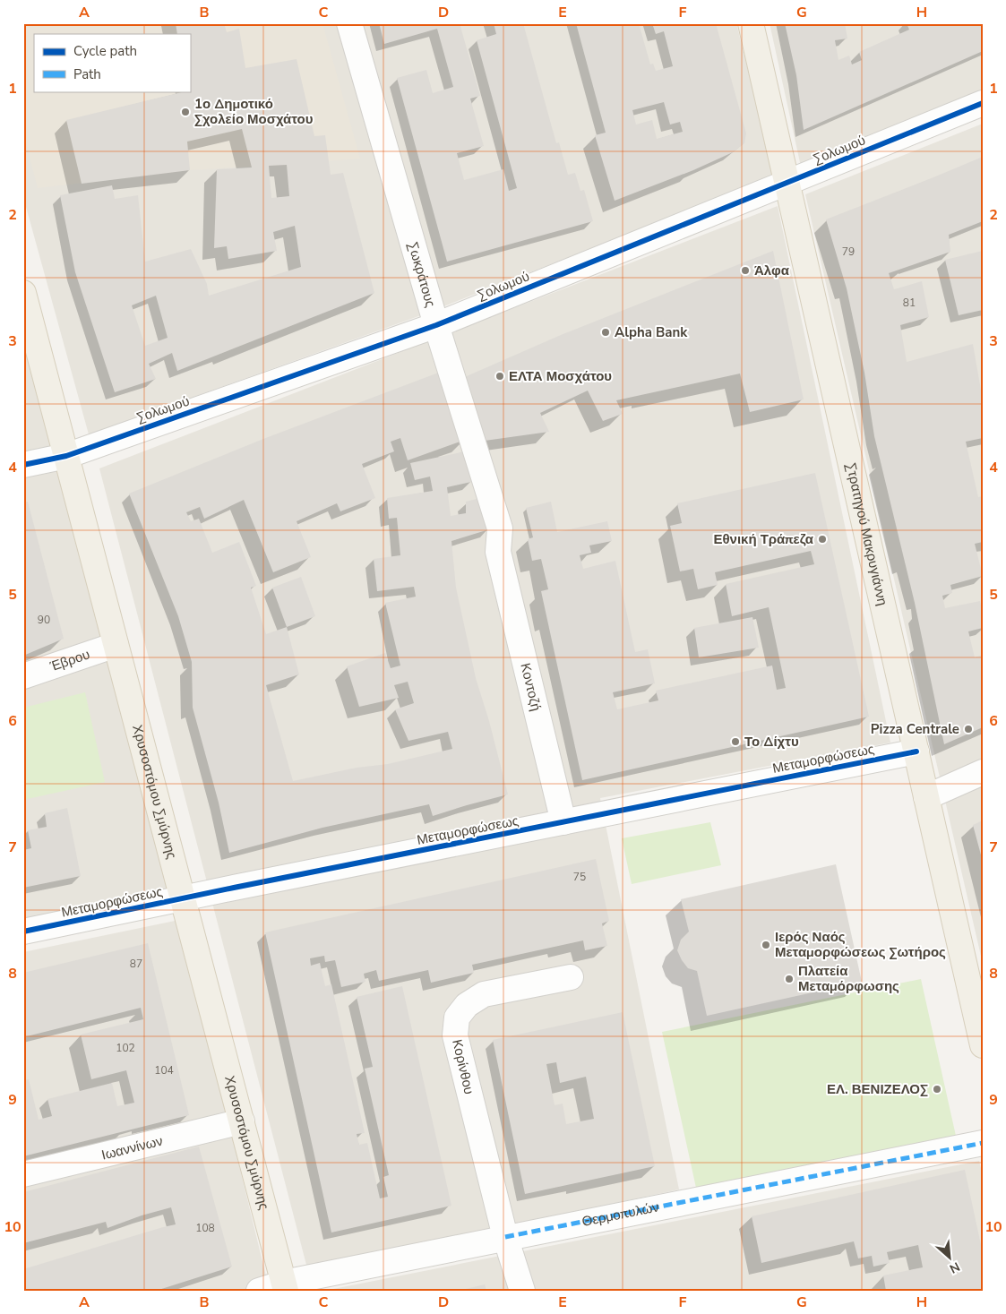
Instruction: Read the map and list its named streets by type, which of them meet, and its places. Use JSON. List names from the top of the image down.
{
  "streets": {
    "main road": ["Στρατηγού Μακρυγιάννη", "Χρυσοστόμου Σμύρνης"],
    "street": [
      "Σολωμού",
      "Σωκράτους",
      "Έβρου",
      "Κοντοζή",
      "Μεταμορφώσεως",
      "Κορίνθου",
      "Ιωαννίνων",
      "Θερμοπυλών"
    ]
  },
  "crossings": [
    ["Σολωμού", "Σωκράτους"],
    ["Σολωμού", "Στρατηγού Μακρυγιάννη"],
    ["Σολωμού", "Χρυσοστόμου Σμύρνης"],
    ["Σωκράτους", "Κοντοζή"],
    ["Στρατηγού Μακρυγιάννη", "Μεταμορφώσεως"],
    ["Έβρου", "Χρυσοστόμου Σμύρνης"],
    ["Κοντοζή", "Μεταμορφώσεως"],
    ["Μεταμορφώσεως", "Χρυσοστόμου Σμύρνης"],
    ["Χρυσοστόμου Σμύρνης", "Ιωαννίνων"],
    ["Χρυσοστόμου Σμύρνης", "Θερμοπυλών"],
    ["Κορίνθου", "Θερμοπυλών"]
  ],
  "places": [
    "1ο Δημοτικό Σχολείο Μοσχάτου",
    "Άλφα",
    "Alpha Bank",
    "ΕΛΤΑ Μοσχάτου",
    "Εθνική Τράπεζα",
    "Pizza Centrale",
    "Το Δίχτυ",
    "Ιερός Ναός Μεταμορφώσεως Σωτήρος",
    "Πλατεία Μεταμόρφωσης",
    "ΕΛ. ΒΕΝΙΖΕΛΟΣ"
  ],
  "house_numbers": [
    "79",
    "81",
    "90",
    "75",
    "87",
    "102",
    "104",
    "108"
  ],
  "legend": ["Cycle path", "Path"],
  "north": "bottom right",
  "grid": {
    "columns": [
      "A",
      "B",
      "C",
      "D",
      "E",
      "F",
      "G",
      "H"
    ],
    "rows": [
      "1",
      "2",
      "3",
      "4",
      "5",
      "6",
      "7",
      "8",
      "9",
      "10"
    ]
  }
}
